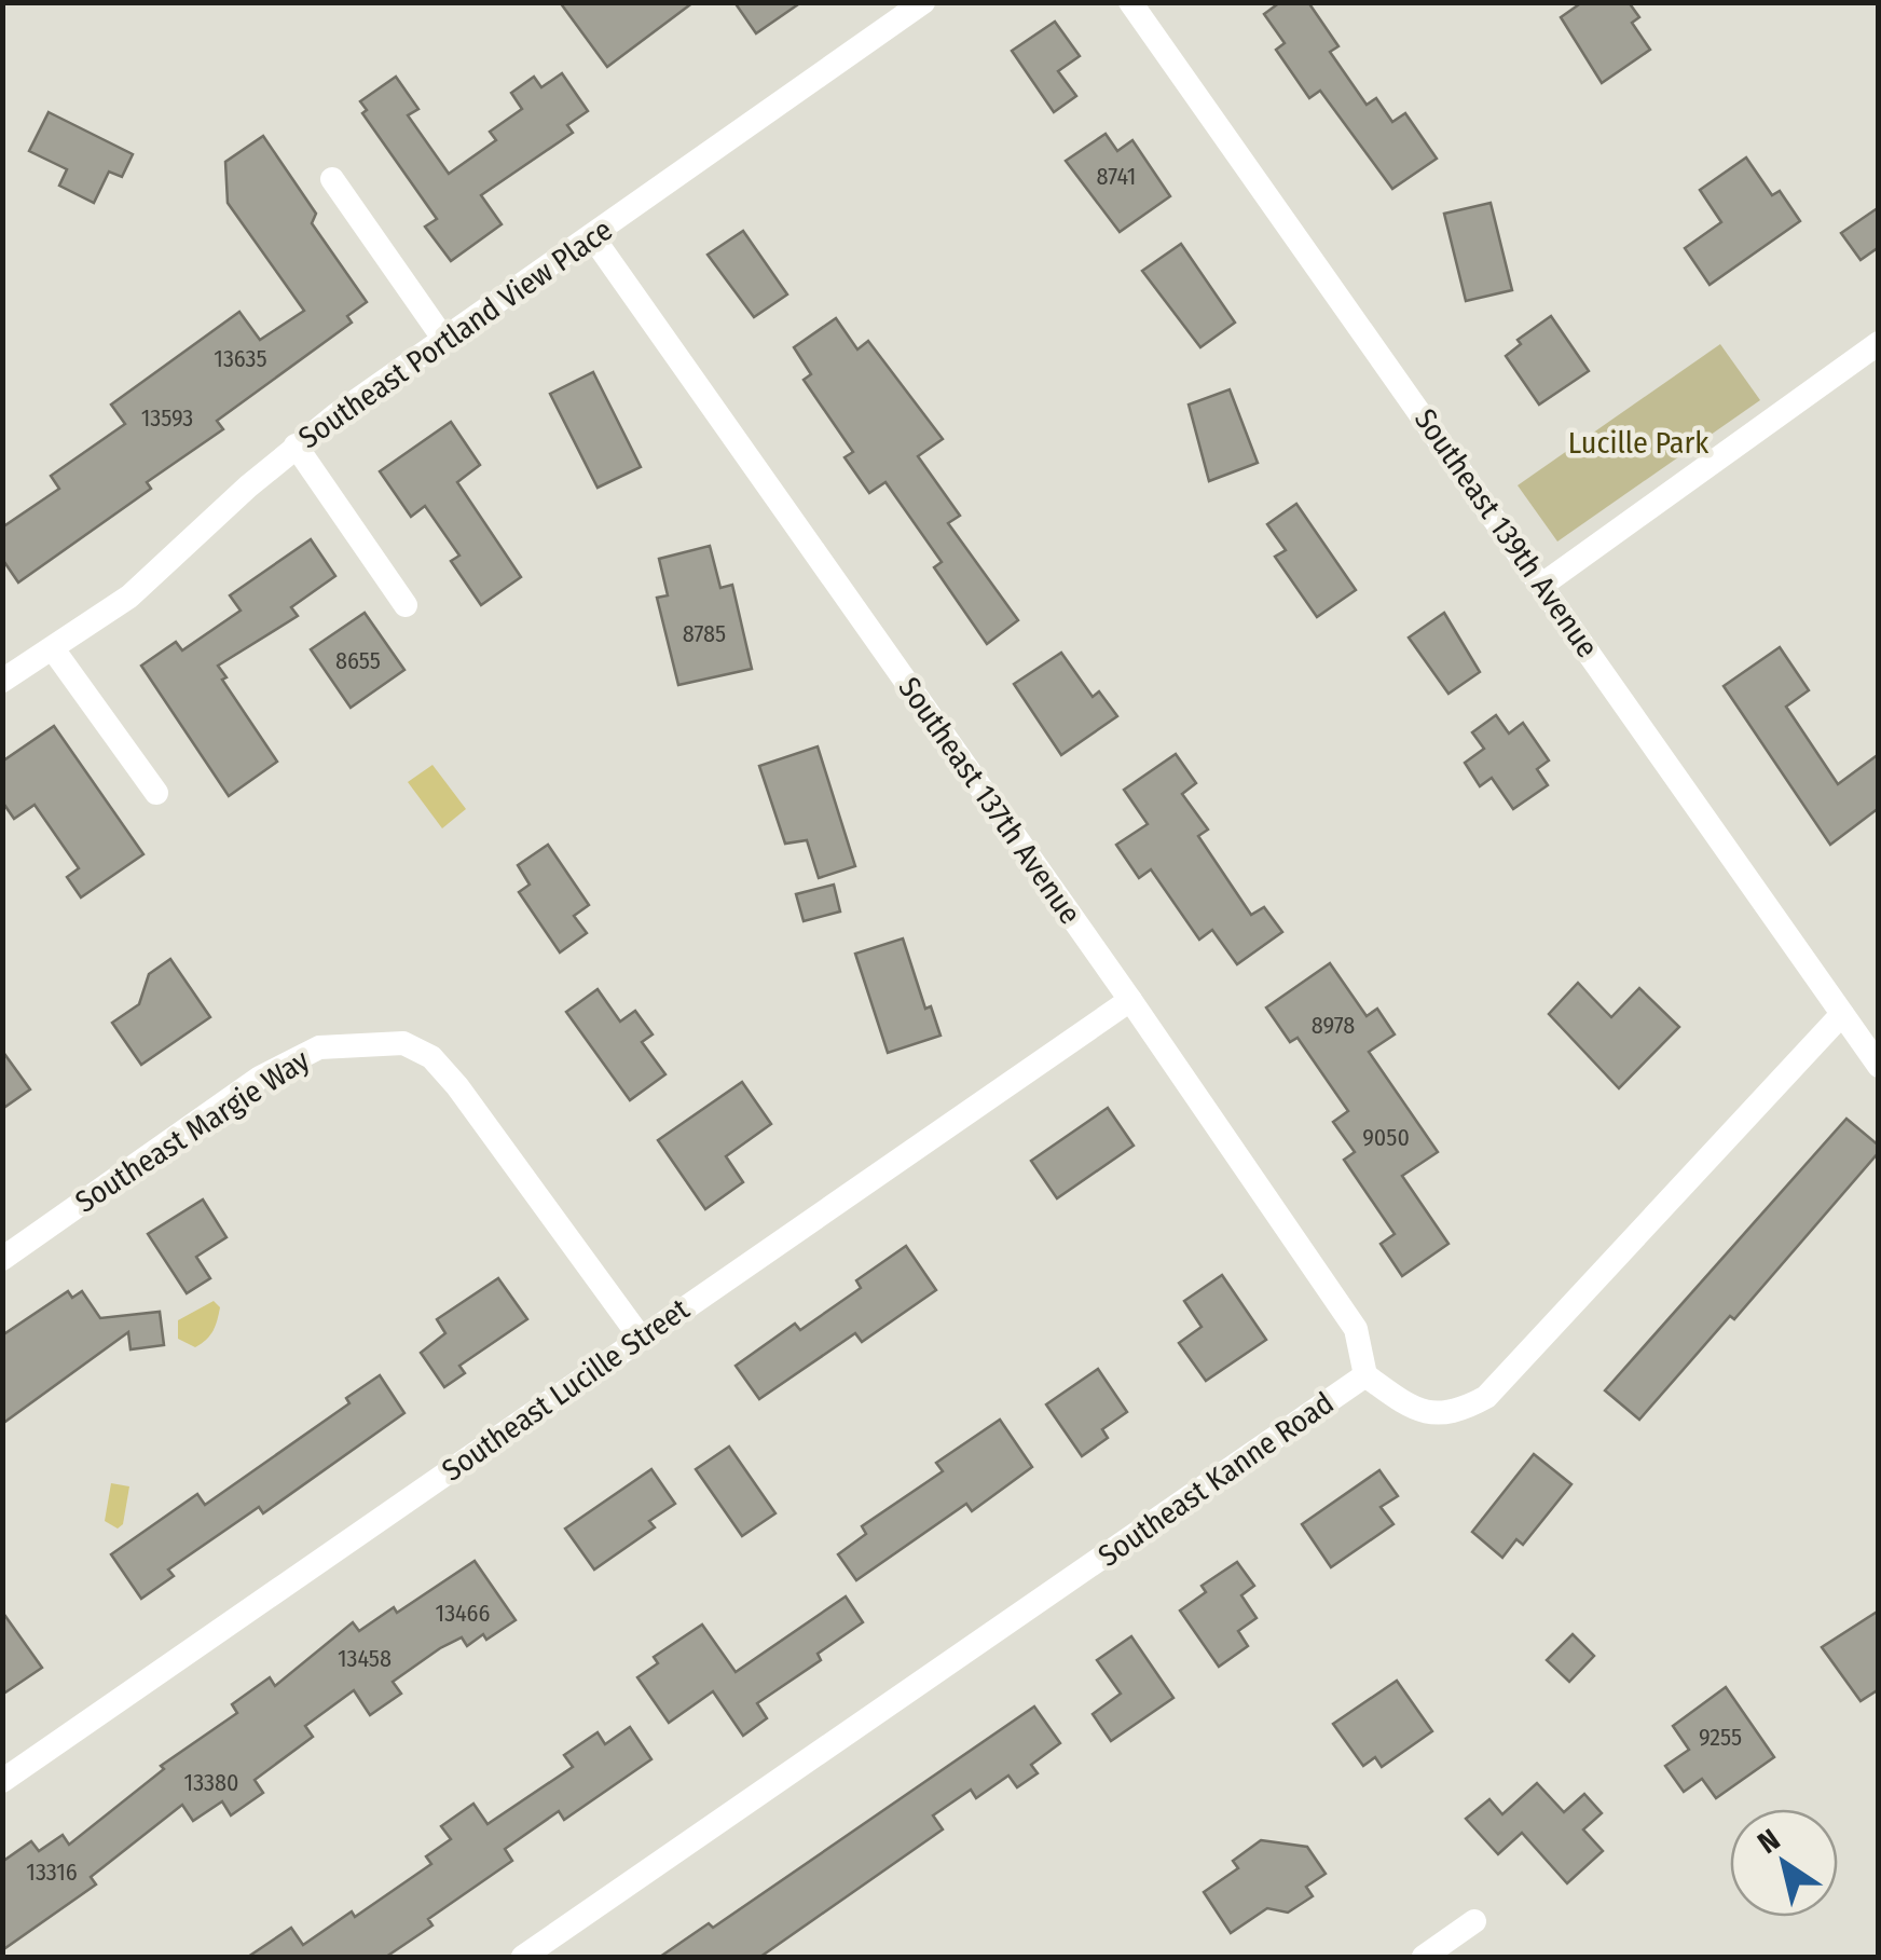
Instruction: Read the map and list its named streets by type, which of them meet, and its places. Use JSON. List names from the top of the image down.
{
  "streets": {
    "street": [
      "Southeast Portland View Place",
      "Southeast 139th Avenue",
      "Southeast 137th Avenue",
      "Southeast Margie Way",
      "Southeast Lucille Street",
      "Southeast Kanne Road"
    ]
  },
  "crossings": [
    ["Southeast Portland View Place", "Southeast 137th Avenue"],
    ["Southeast 139th Avenue", "Southeast Kanne Road"],
    ["Southeast 137th Avenue", "Southeast Lucille Street"],
    ["Southeast 137th Avenue", "Southeast Kanne Road"],
    ["Southeast Margie Way", "Southeast Lucille Street"]
  ],
  "parks": ["Lucille Park"],
  "house_numbers": [
    "8741",
    "13635",
    "13593",
    "8785",
    "8655",
    "8978",
    "9050",
    "13466",
    "13458",
    "9255",
    "13380",
    "13316"
  ],
  "north": "top left"
}
